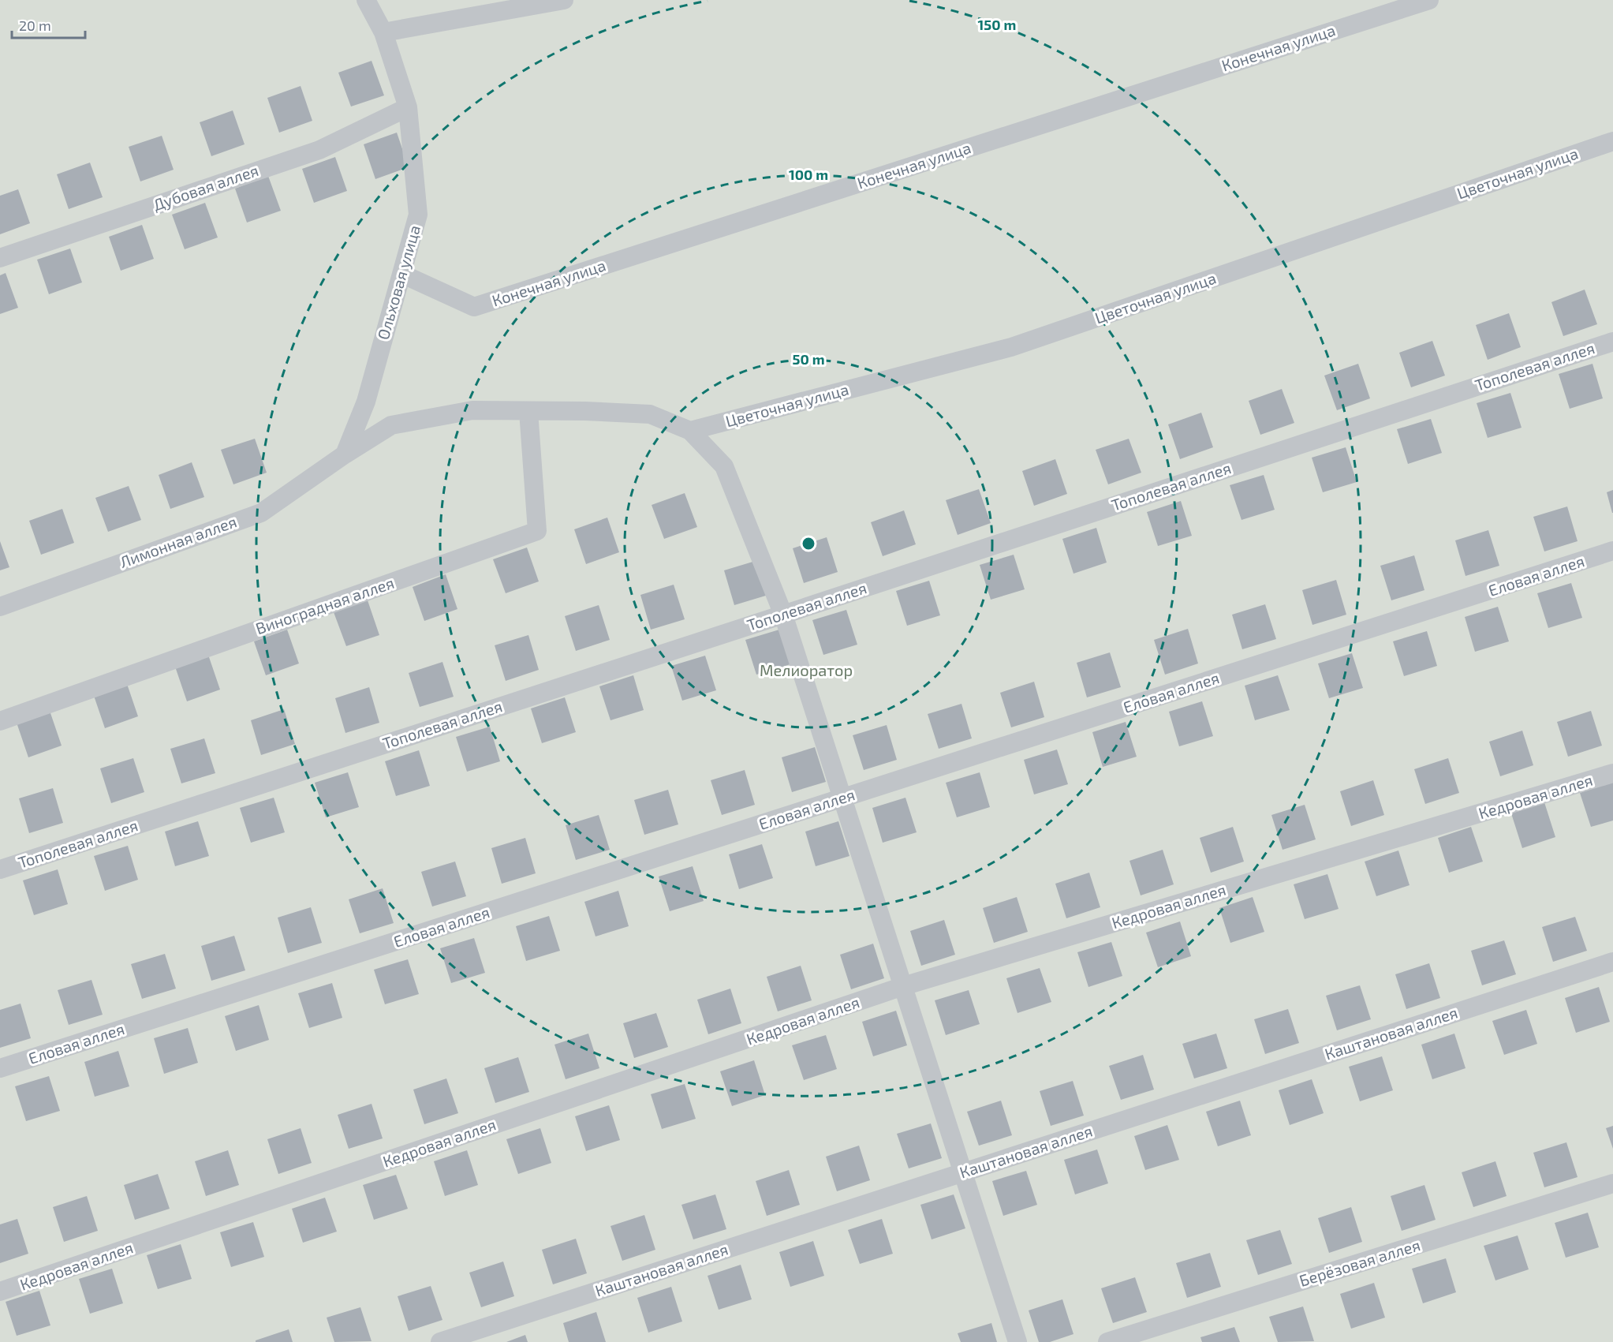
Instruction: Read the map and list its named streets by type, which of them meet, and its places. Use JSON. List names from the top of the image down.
{
  "streets": {
    "street": [
      "Конечная улица",
      "Цветочная улица",
      "Дубовая аллея",
      "Ольховая улица",
      "Тополевая аллея",
      "Лимонная аллея",
      "Еловая аллея",
      "Виноградная аллея",
      "Кедровая аллея",
      "Каштановая аллея",
      "Берёзовая аллея"
    ]
  },
  "crossings": [
    ["Конечная улица", "Ольховая улица"],
    ["Цветочная улица", "Лимонная аллея"],
    ["Дубовая аллея", "Ольховая улица"],
    ["Ольховая улица", "Лимонная аллея"],
    ["Лимонная аллея", "Виноградная аллея"]
  ],
  "parks": ["Мелиоратор"],
  "scale_bar": "20 m",
  "rings": ["150 m", "100 m", "50 m"]
}
